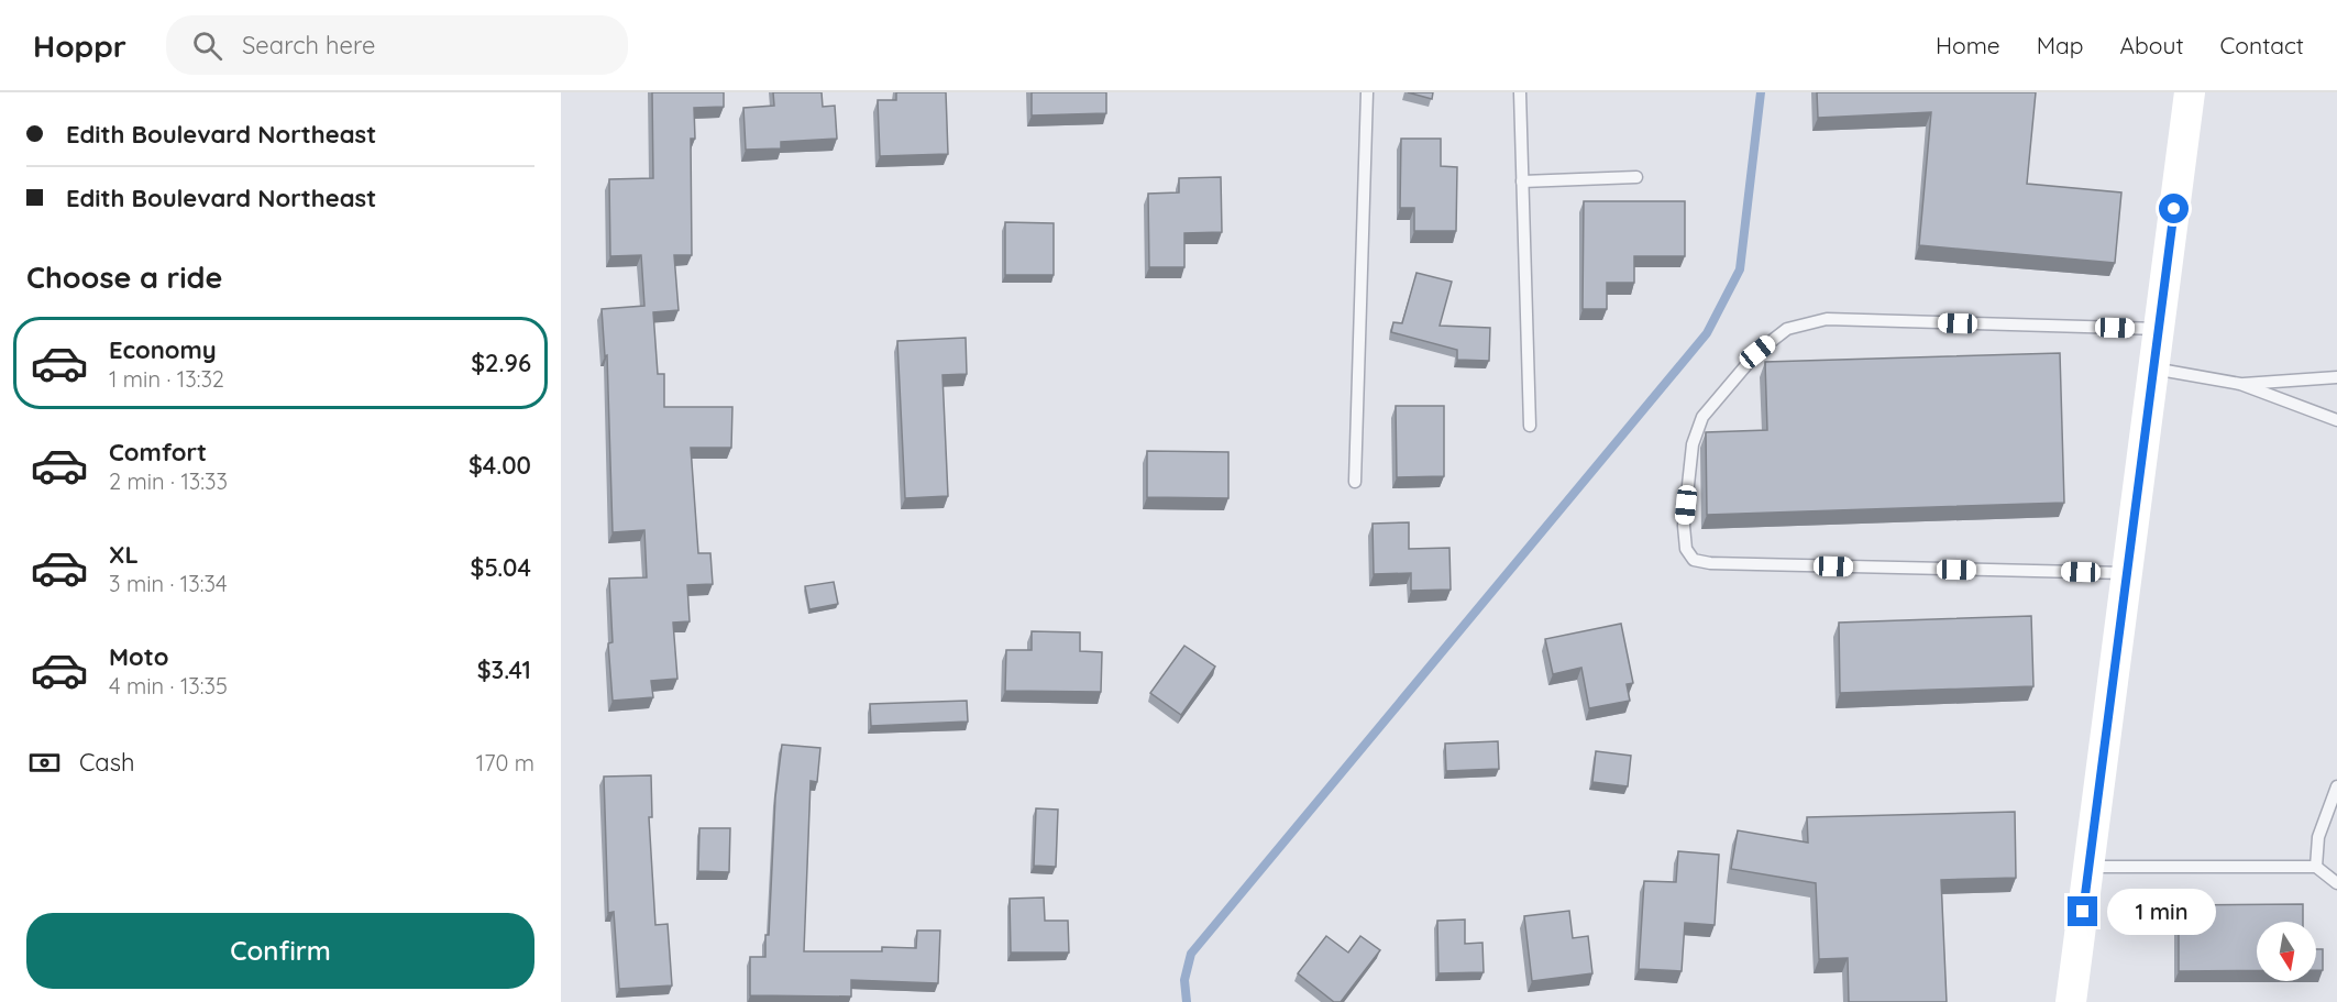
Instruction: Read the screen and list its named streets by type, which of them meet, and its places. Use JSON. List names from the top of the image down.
{
  "north": "bottom",
  "page": {
    "header": "Hoppr",
    "search": "Search here",
    "nav": [
      "Home",
      "Map",
      "About",
      "Contact"
    ],
    "banner": ["Edith Boulevard Northeast", "Edith Boulevard Northeast"],
    "heading": "Choose a ride",
    "list": [
      {
        "name": "Economy",
        "note": "1 min · 13:32",
        "value": "$2.96"
      },
      {
        "name": "Comfort",
        "note": "2 min · 13:33",
        "value": "$4.00"
      },
      {
        "name": "XL",
        "note": "3 min · 13:34",
        "value": "$5.04"
      },
      {
        "name": "Moto",
        "note": "4 min · 13:35",
        "value": "$3.41"
      }
    ],
    "pay": ["Cash", "170 m"],
    "bubble": "1 min",
    "buttons": "Confirm"
  }
}
